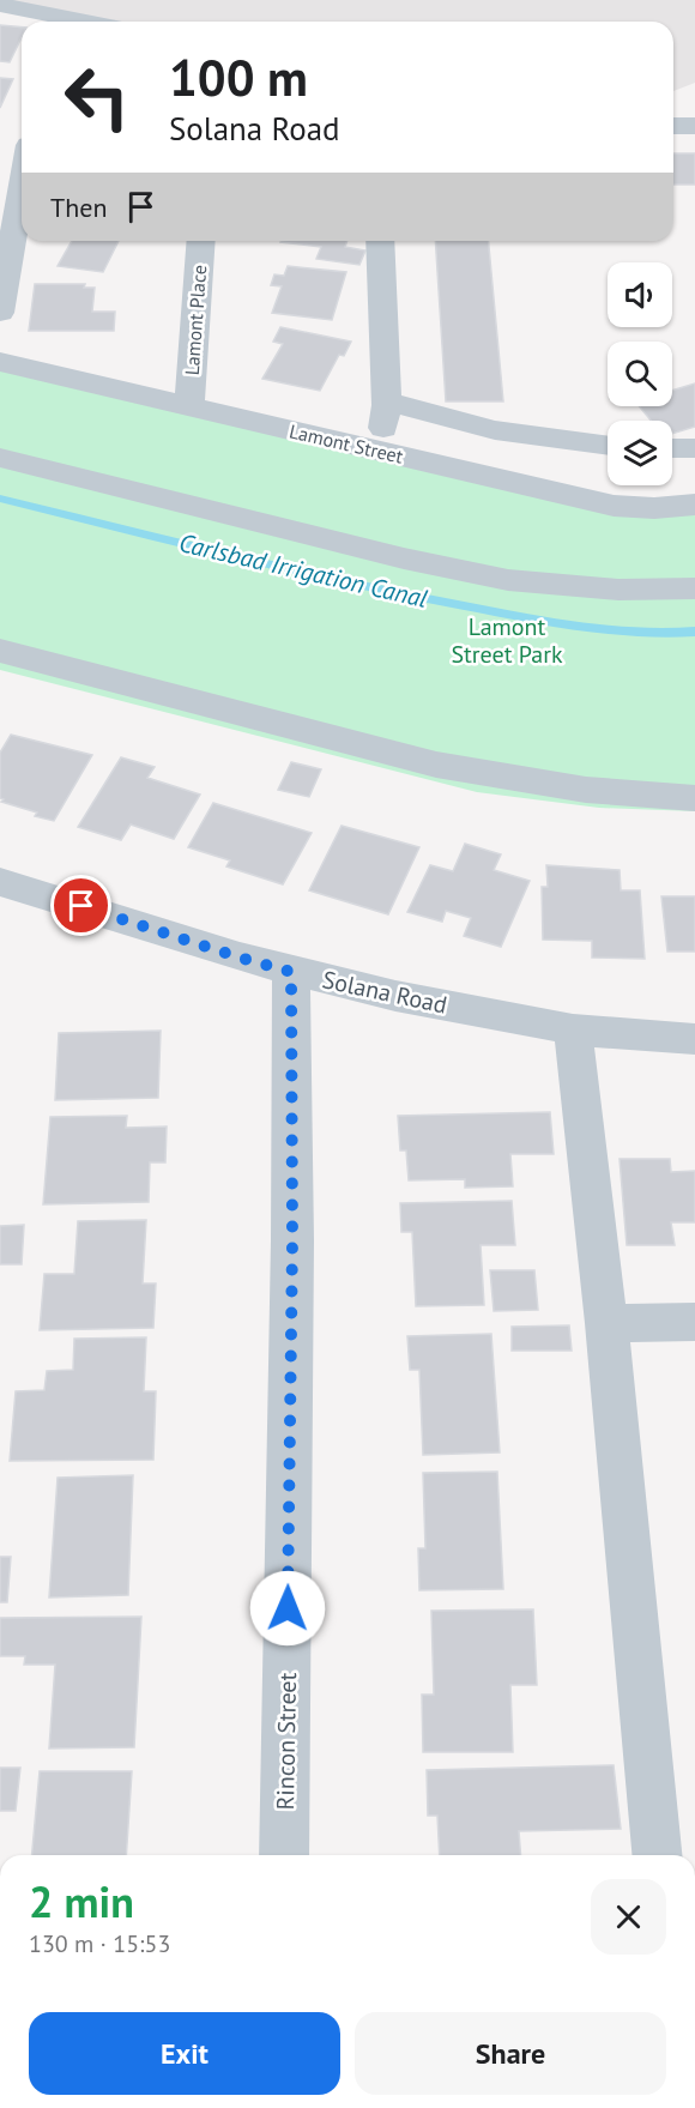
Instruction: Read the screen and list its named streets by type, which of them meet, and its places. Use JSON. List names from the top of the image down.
{
  "streets": {
    "street": [
      "Lamont Place",
      "Lamont Street",
      "Solana Road",
      "Rincon Street"
    ]
  },
  "crossings": [
    ["Lamont Place", "Lamont Street"],
    ["Solana Road", "Rincon Street"]
  ],
  "water": ["Carlsbad Irrigation Canal"],
  "parks": ["Lamont Street Park"],
  "page": {
    "turn": ["100 m", "Solana Road"],
    "then": "Then",
    "heading": ["2 min", "130 m · 15:53"],
    "buttons": ["Exit", "Share"]
  }
}
